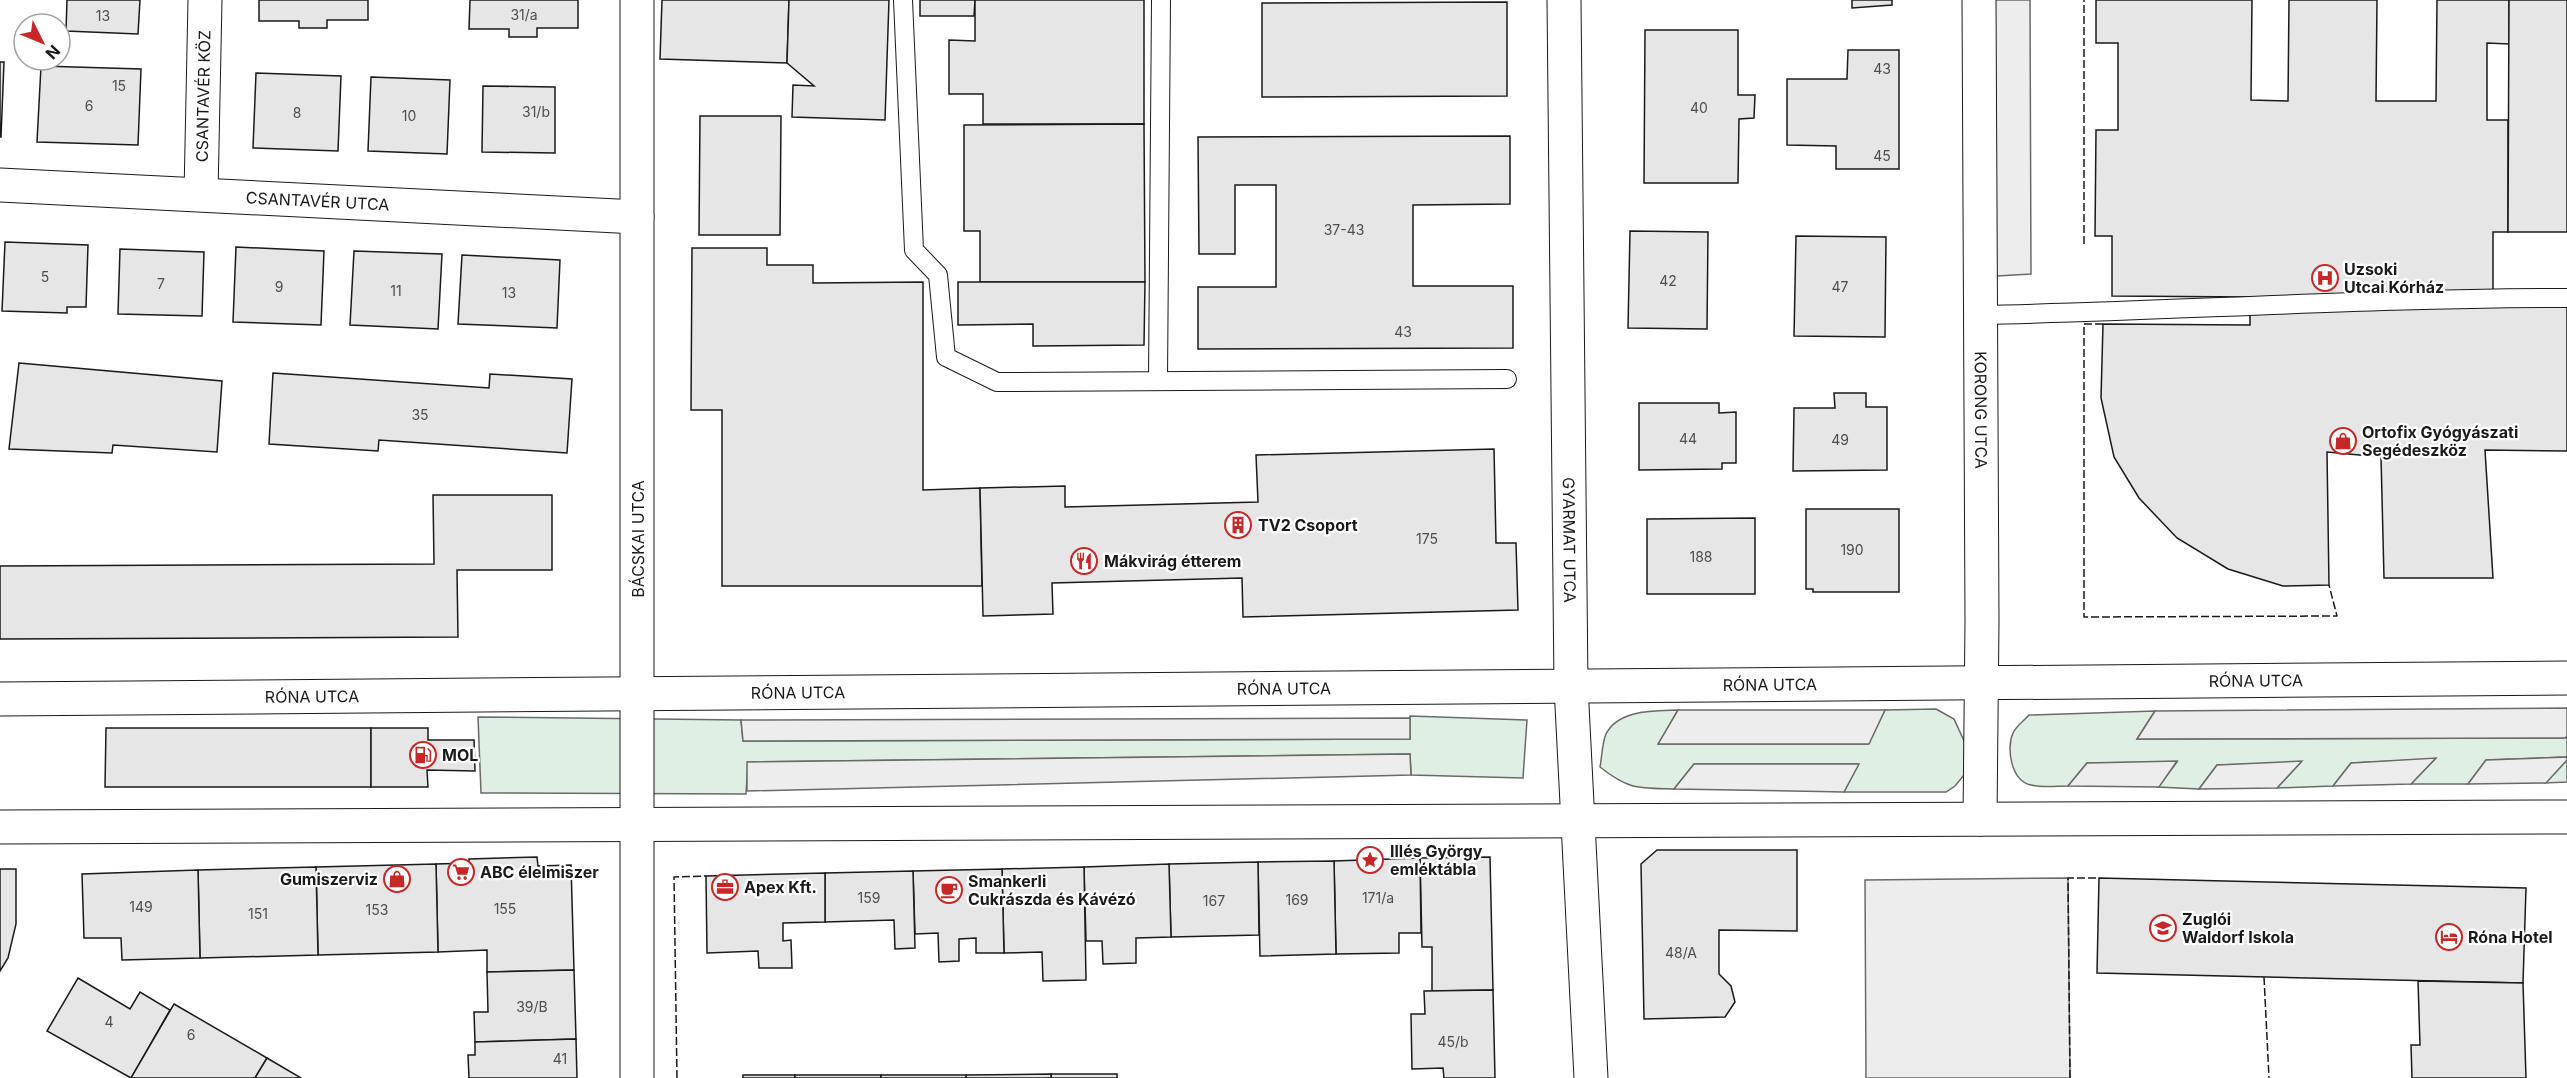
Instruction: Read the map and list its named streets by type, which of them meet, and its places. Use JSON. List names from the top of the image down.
{
  "streets": {
    "street": [
      "CSANTAVÉR KÖZ",
      "CSANTAVÉR UTCA",
      "KORONG UTCA",
      "BÁCSKAI UTCA",
      "GYARMAT UTCA",
      "RÓNA UTCA"
    ]
  },
  "crossings": [
    ["CSANTAVÉR KÖZ", "CSANTAVÉR UTCA"],
    ["CSANTAVÉR UTCA", "BÁCSKAI UTCA"],
    ["KORONG UTCA", "RÓNA UTCA"],
    ["BÁCSKAI UTCA", "RÓNA UTCA"],
    ["GYARMAT UTCA", "RÓNA UTCA"]
  ],
  "places": {
    "hospital": ["Uzsoki Utcai Kórház"],
    "shop": ["Ortofix Gyógyászati Segédeszköz", "Gumiszerviz"],
    "building": ["TV2 Csoport"],
    "restaurant": ["Mákvirág étterem"],
    "fuel station": ["MOL"],
    "place": ["Illés György emléktábla"],
    "supermarket": ["ABC élelmiszer"],
    "office": ["Apex Kft."],
    "cafe": ["Smankerli Cukrászda és Kávézó"],
    "school or university": ["Zuglói Waldorf Iskola"],
    "hotel": ["Róna Hotel"]
  },
  "house_numbers": [
    "31/a",
    "13",
    "43",
    "15",
    "6",
    "40",
    "31/b",
    "8",
    "10",
    "45",
    "37-43",
    "5",
    "42",
    "7",
    "9",
    "47",
    "11",
    "13",
    "43",
    "35",
    "44",
    "49",
    "175",
    "190",
    "188",
    "159",
    "171/a",
    "169",
    "167",
    "149",
    "155",
    "153",
    "151",
    "48/A",
    "39/B",
    "4",
    "6",
    "45/b",
    "41"
  ],
  "north": "bottom right"
}
